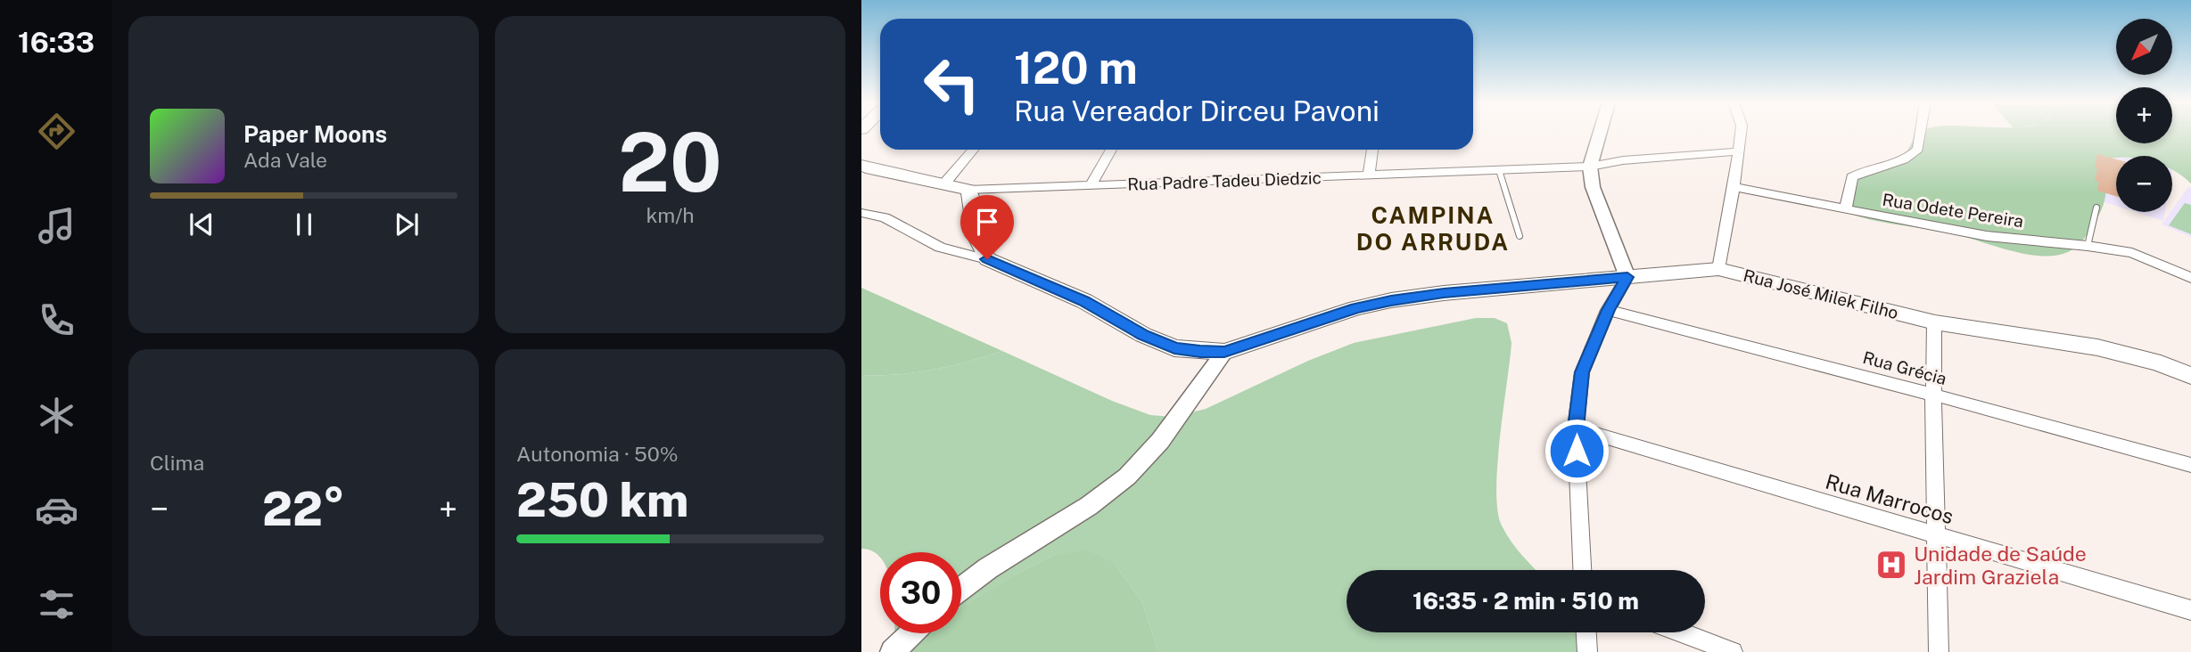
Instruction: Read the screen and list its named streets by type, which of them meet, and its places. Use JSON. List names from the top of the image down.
{
  "streets": {
    "main road": ["Rua Padre Tadeu Diedzic", "Rua José Milek Filho"],
    "street": ["Rua Odete Pereira", "Rua Grécia", "Rua Marrocos"]
  },
  "districts": ["CAMPINA DO ARRUDA"],
  "places": {
    "hospital": ["Unidade de Saúde Jardim Graziela"]
  },
  "north": "bottom left",
  "page": {
    "tabs": "16:33",
    "tile": [
      ["20", "km/h"],
      "Clima",
      ["Autonomia · 50%", "250 km"]
    ],
    "map_buttons": ["+", "−"],
    "turn": ["120 m", "Rua Vereador Dirceu Pavoni"],
    "song": ["Paper Moons", "Ada Vale"],
    "heat": ["−", "22°", "+"],
    "limit": "30",
    "trip": "16:35 · 2 min · 510 m"
  }
}
